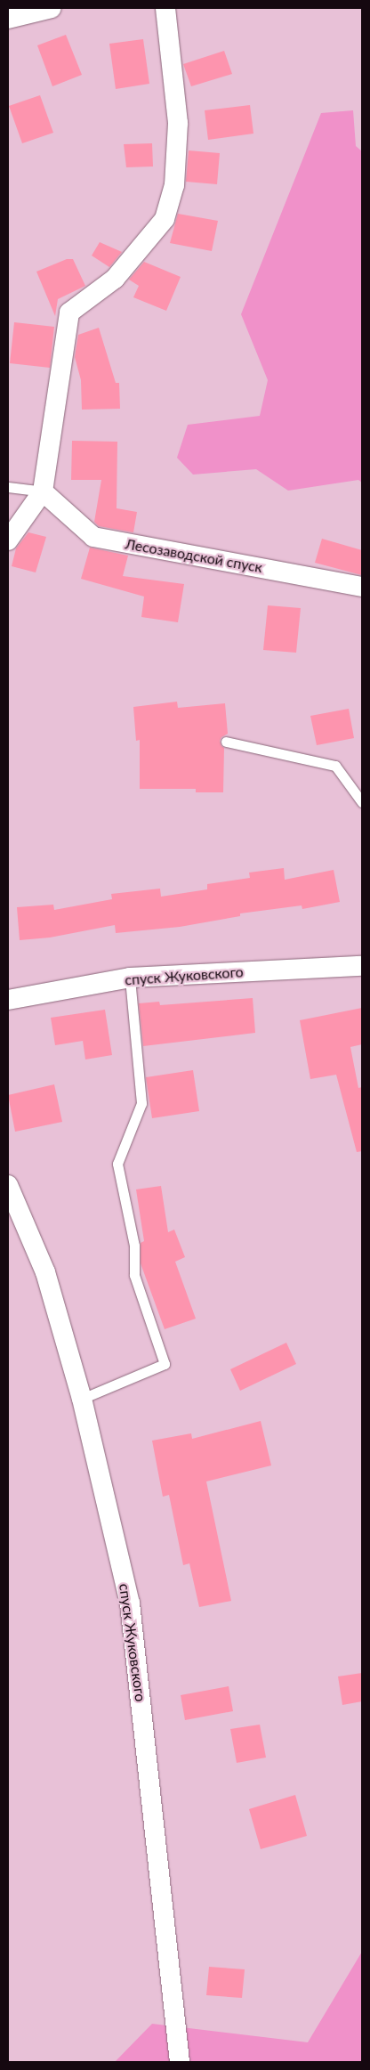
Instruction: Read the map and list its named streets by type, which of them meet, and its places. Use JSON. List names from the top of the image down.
{
  "streets": {
    "street": ["Лесозаводской спуск", "спуск Жуковского"]
  }
}
